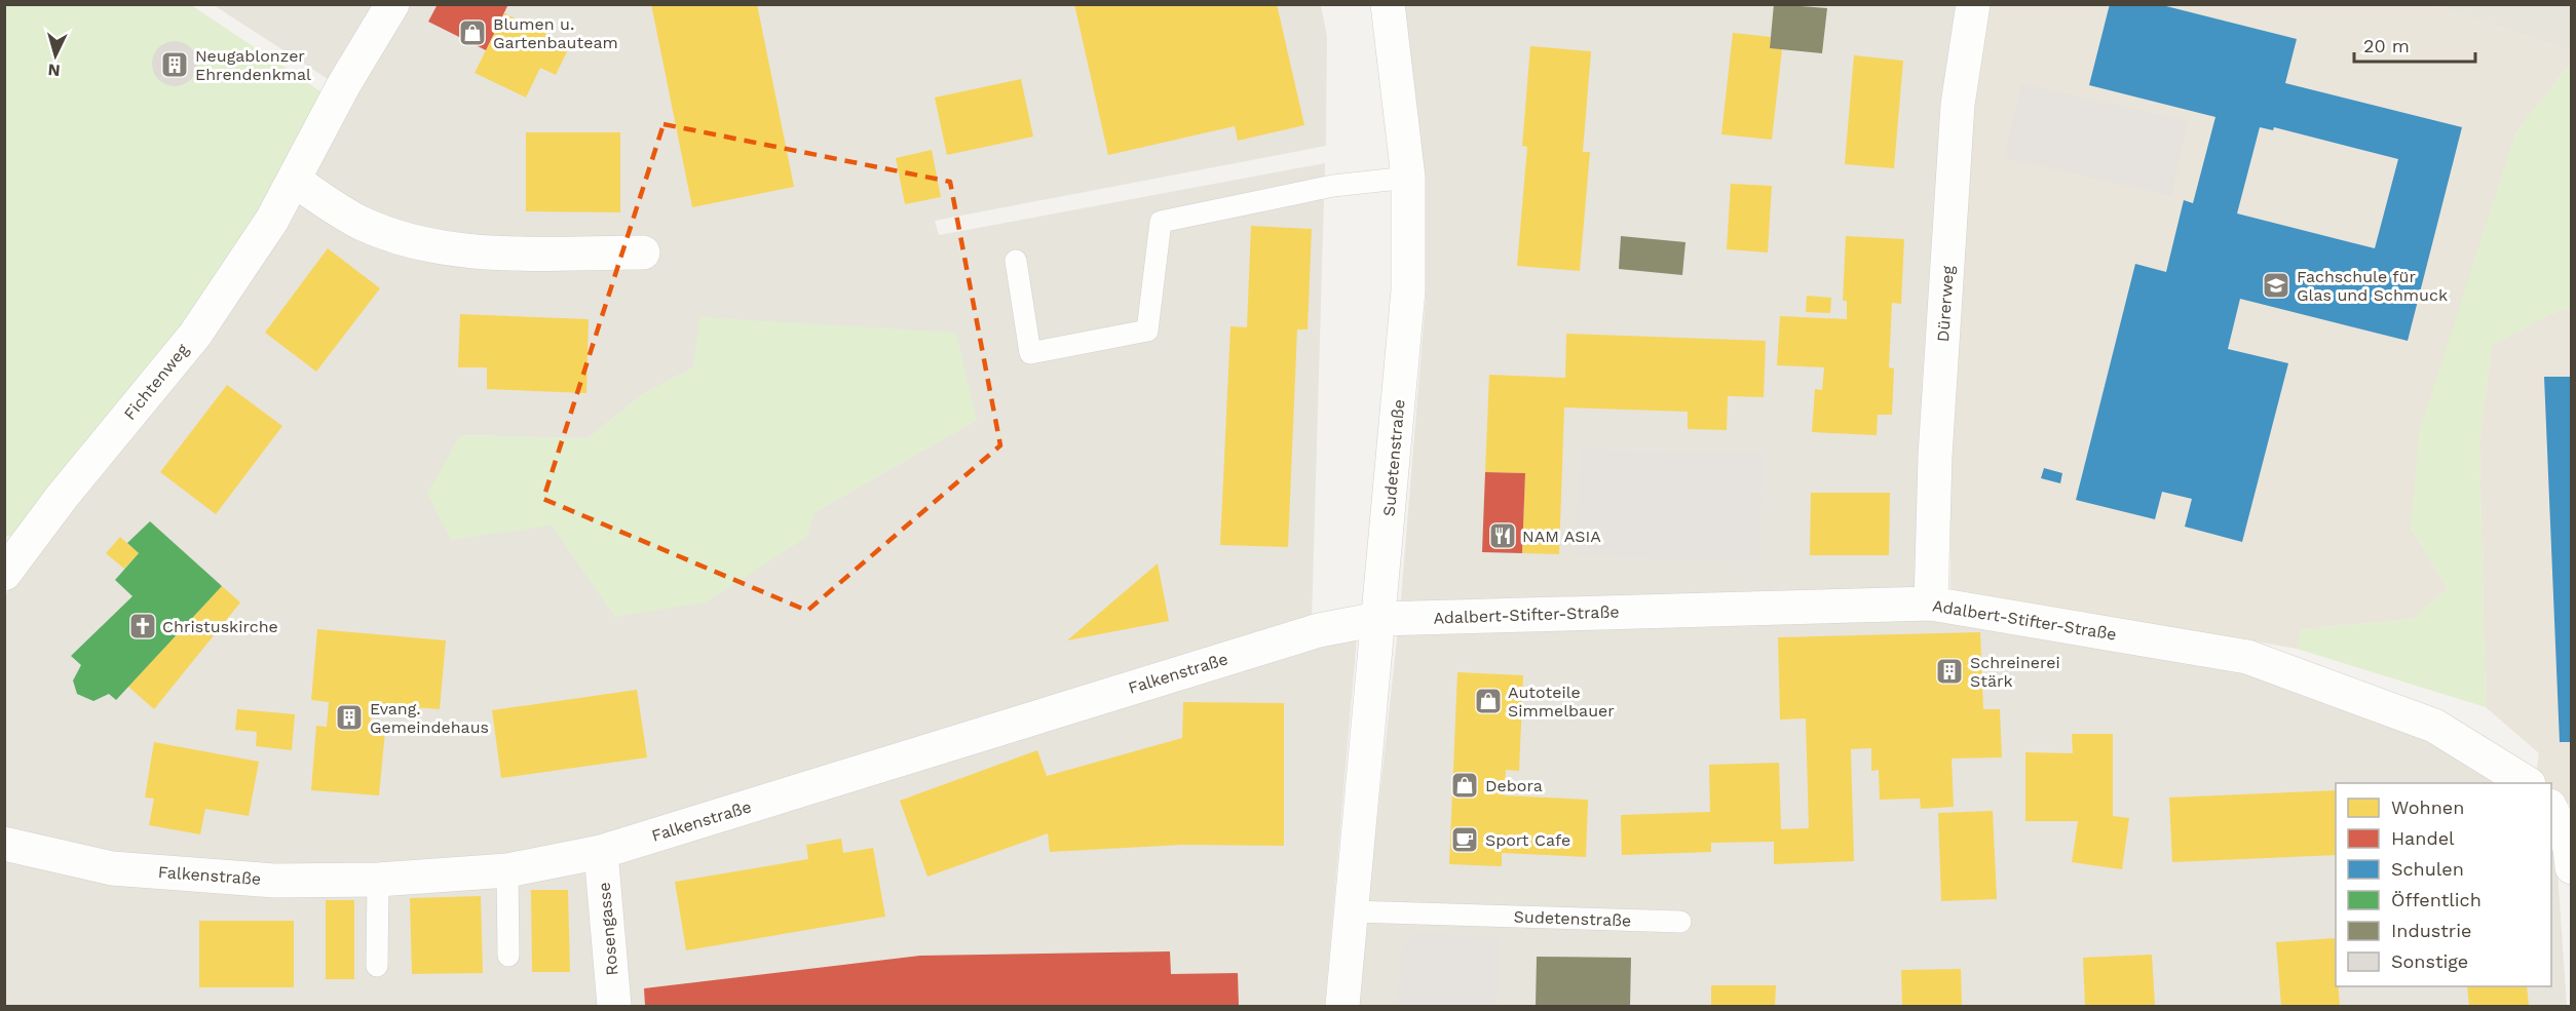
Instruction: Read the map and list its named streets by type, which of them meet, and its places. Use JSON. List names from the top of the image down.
{
  "streets": {
    "street": [
      "Dürerweg",
      "Fichtenweg",
      "Sudetenstraße",
      "Adalbert-Stifter-Straße",
      "Falkenstraße",
      "Rosengasse"
    ]
  },
  "crossings": [
    ["Dürerweg", "Adalbert-Stifter-Straße"],
    ["Sudetenstraße", "Adalbert-Stifter-Straße"],
    ["Sudetenstraße", "Falkenstraße"],
    ["Adalbert-Stifter-Straße", "Falkenstraße"],
    ["Falkenstraße", "Rosengasse"]
  ],
  "places": {
    "shop": ["Blumen u. Gartenbauteam", "Autoteile Simmelbauer", "Debora"],
    "building": ["Neugablonzer Ehrendenkmal", "Schreinerei Stärk", "Evang. Gemeindehaus"],
    "school or university": ["Fachschule für Glas und Schmuck"],
    "restaurant": ["NAM ASIA"],
    "church": ["Christuskirche"],
    "cafe": ["Sport Cafe"]
  },
  "legend": [
    "Wohnen",
    "Handel",
    "Schulen",
    "Öffentlich",
    "Industrie",
    "Sonstige"
  ],
  "scale_bar": "20 m",
  "north": "bottom"
}
